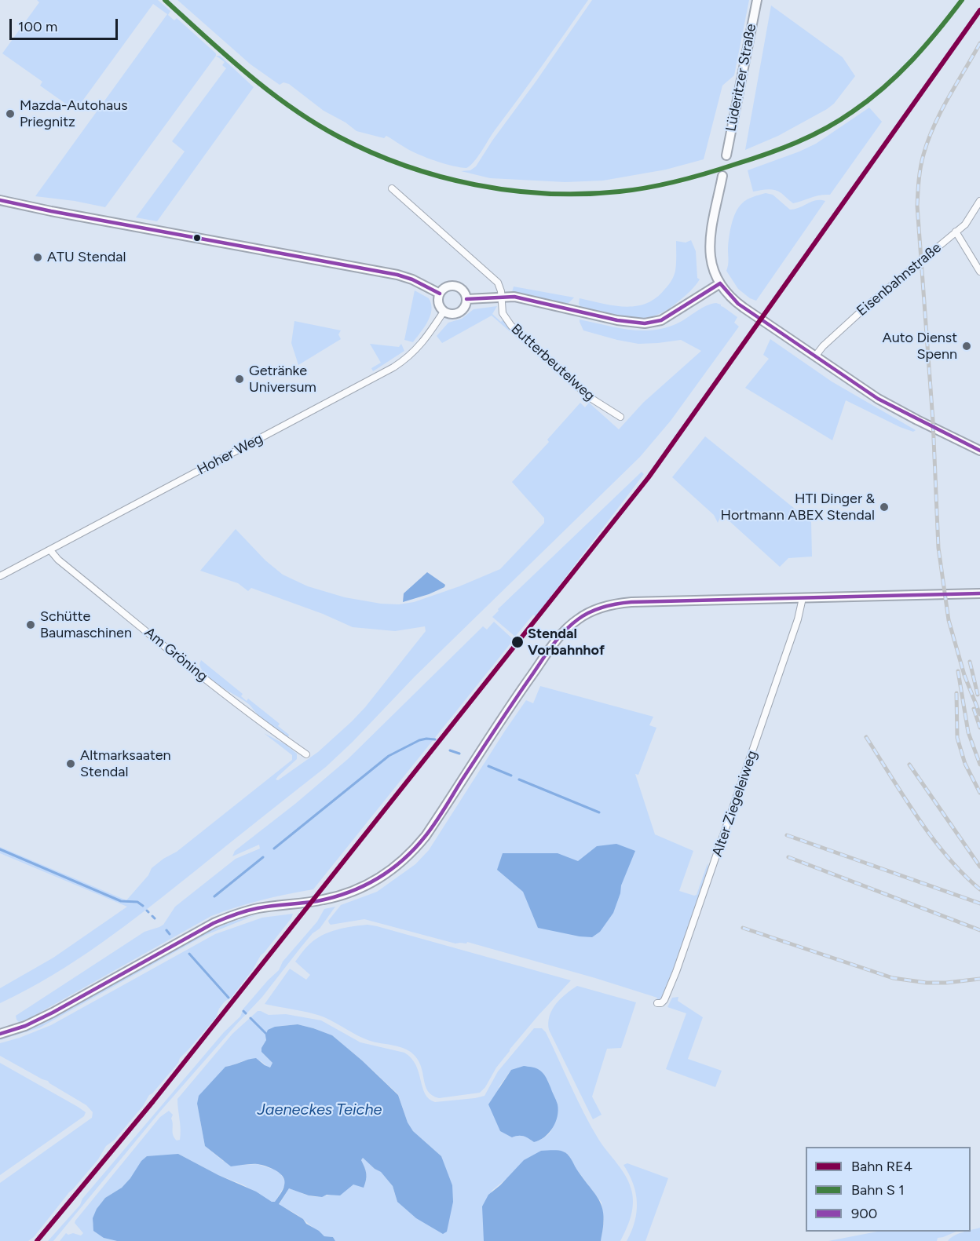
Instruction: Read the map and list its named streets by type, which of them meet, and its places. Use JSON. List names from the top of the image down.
{
  "streets": {
    "main road": ["Lüderitzer Straße"],
    "street": [
      "Eisenbahnstraße",
      "Butterbeutelweg",
      "Hoher Weg",
      "Am Gröning",
      "Alter Ziegeleiweg"
    ]
  },
  "crossings": [
    ["Hoher Weg", "Am Gröning"]
  ],
  "water": ["Jaeneckes Teiche"],
  "places": [
    "Mazda-Autohaus Priegnitz",
    "ATU Stendal",
    "Auto Dienst Spenn",
    "Getränke Universum",
    "HTI Dinger & Hortmann ABEX Stendal",
    "Schütte Baumaschinen",
    "Stendal Vorbahnhof",
    "Altmarksaaten Stendal"
  ],
  "lines": ["rail line RE4", "transit line 900"],
  "legend": ["Bahn RE4", "Bahn S 1", "900"],
  "scale_bar": "100 m"
}
